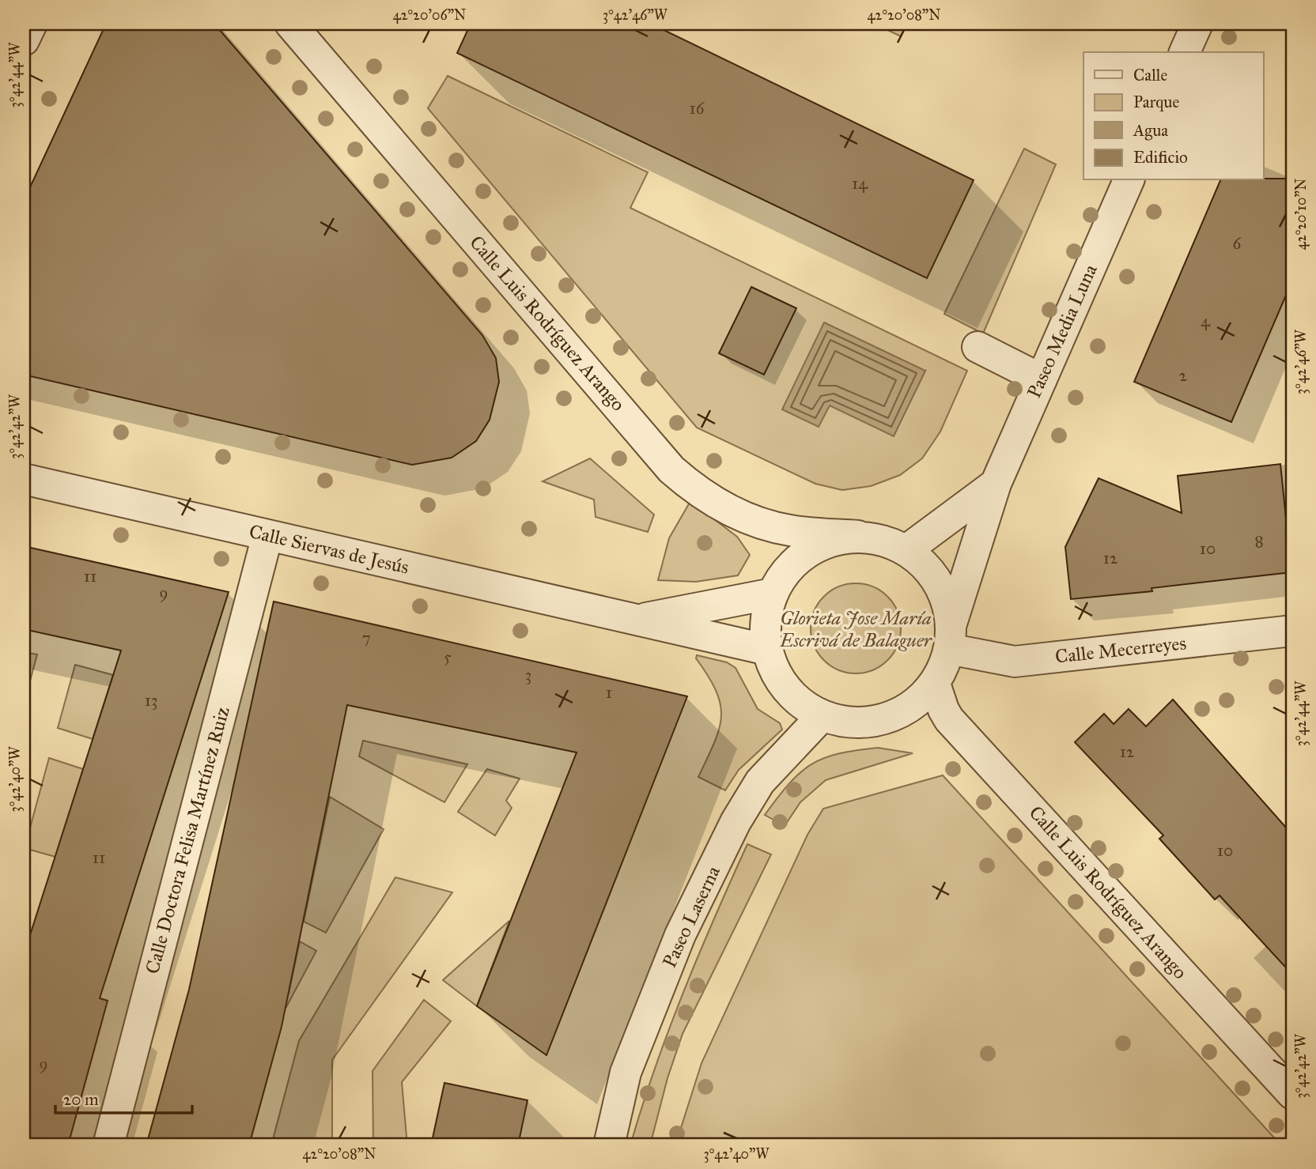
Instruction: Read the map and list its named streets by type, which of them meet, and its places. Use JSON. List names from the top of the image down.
{
  "streets": {
    "street": [
      "Calle Luis Rodríguez Arango",
      "Paseo Media Luna",
      "Calle Siervas de Jesús",
      "Calle Mecerreyes",
      "Calle Doctora Felisa Martínez Ruiz",
      "Paseo Laserna"
    ]
  },
  "crossings": [
    ["Calle Luis Rodríguez Arango", "Paseo Media Luna"],
    ["Calle Luis Rodríguez Arango", "Calle Siervas de Jesús"],
    ["Calle Luis Rodríguez Arango", "Calle Mecerreyes"],
    ["Calle Luis Rodríguez Arango", "Paseo Laserna"],
    ["Paseo Media Luna", "Calle Siervas de Jesús"],
    ["Paseo Media Luna", "Calle Mecerreyes"],
    ["Paseo Media Luna", "Paseo Laserna"],
    ["Calle Siervas de Jesús", "Calle Mecerreyes"],
    ["Calle Siervas de Jesús", "Calle Doctora Felisa Martínez Ruiz"],
    ["Calle Siervas de Jesús", "Paseo Laserna"],
    ["Calle Mecerreyes", "Paseo Laserna"]
  ],
  "parks": ["Glorieta Jose María Escrivá de Balaguer"],
  "house_numbers": [
    "16",
    "14",
    "6",
    "4",
    "2",
    "8",
    "10",
    "12",
    "11",
    "9",
    "7",
    "5",
    "3",
    "1",
    "13",
    "12",
    "10",
    "11",
    "9"
  ],
  "legend": [
    "Calle",
    "Parque",
    "Agua",
    "Edificio"
  ],
  "scale_bar": "20 m",
  "coordinates": [
    "42°20'06\"N",
    "3°42'46\"W",
    "42°20'08\"N",
    "3°42'44\"W",
    "42°20'10\"N",
    "3°42'42\"W",
    "3°42'40\"W"
  ]
}
